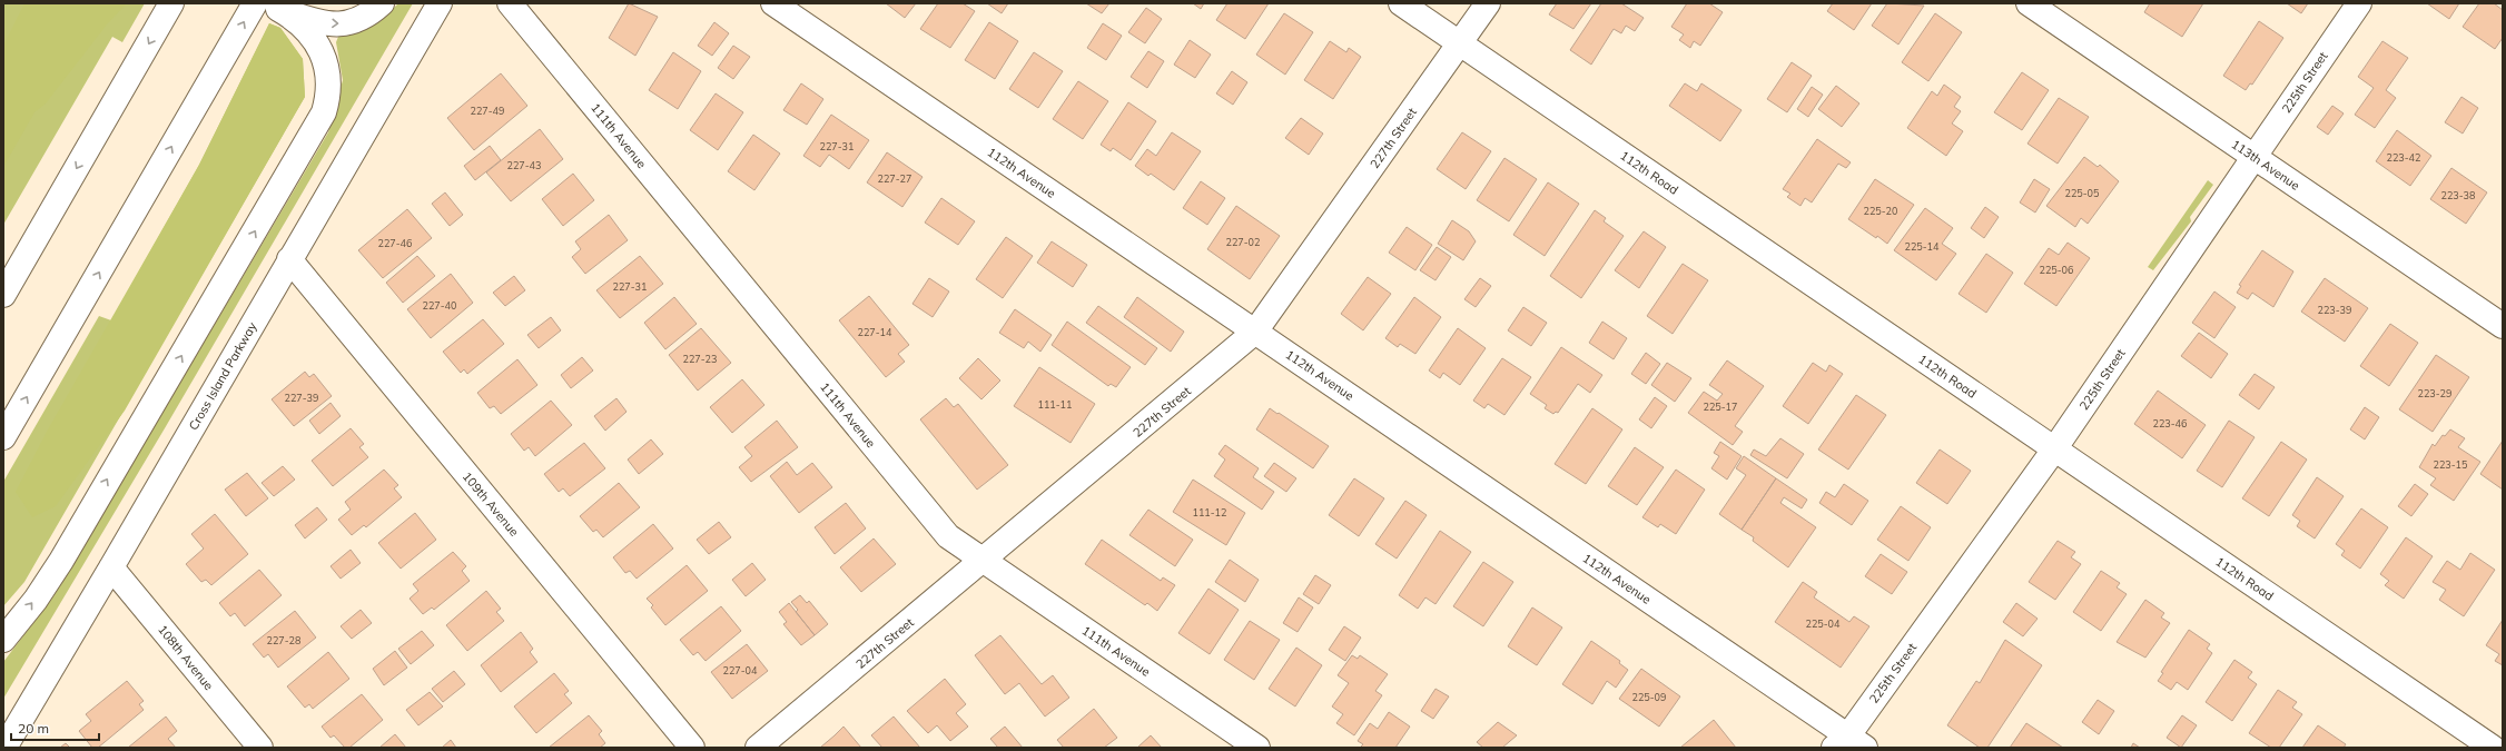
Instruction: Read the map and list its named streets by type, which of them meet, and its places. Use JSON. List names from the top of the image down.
{
  "streets": {
    "main road": [
      "225th Street",
      "111th Avenue",
      "227th Street",
      "113th Avenue",
      "112th Avenue",
      "112th Road",
      "Cross Island Parkway",
      "109th Avenue",
      "108th Avenue"
    ]
  },
  "crossings": [
    ["225th Street", "113th Avenue"],
    ["225th Street", "112th Avenue"],
    ["225th Street", "112th Road"],
    ["111th Avenue", "227th Street"],
    ["227th Street", "112th Avenue"],
    ["227th Street", "112th Road"],
    ["Cross Island Parkway", "109th Avenue"],
    ["Cross Island Parkway", "108th Avenue"]
  ],
  "house_numbers": [
    "227-49",
    "227-31",
    "223-42",
    "227-43",
    "227-27",
    "225-05",
    "223-38",
    "225-20",
    "227-02",
    "227-46",
    "225-14",
    "225-06",
    "227-31",
    "227-40",
    "223-39",
    "227-14",
    "227-23",
    "223-29",
    "227-39",
    "111-11",
    "225-17",
    "223-46",
    "223-15",
    "111-12",
    "225-04",
    "227-28",
    "227-04",
    "225-09"
  ],
  "scale_bar": "20 m"
}
